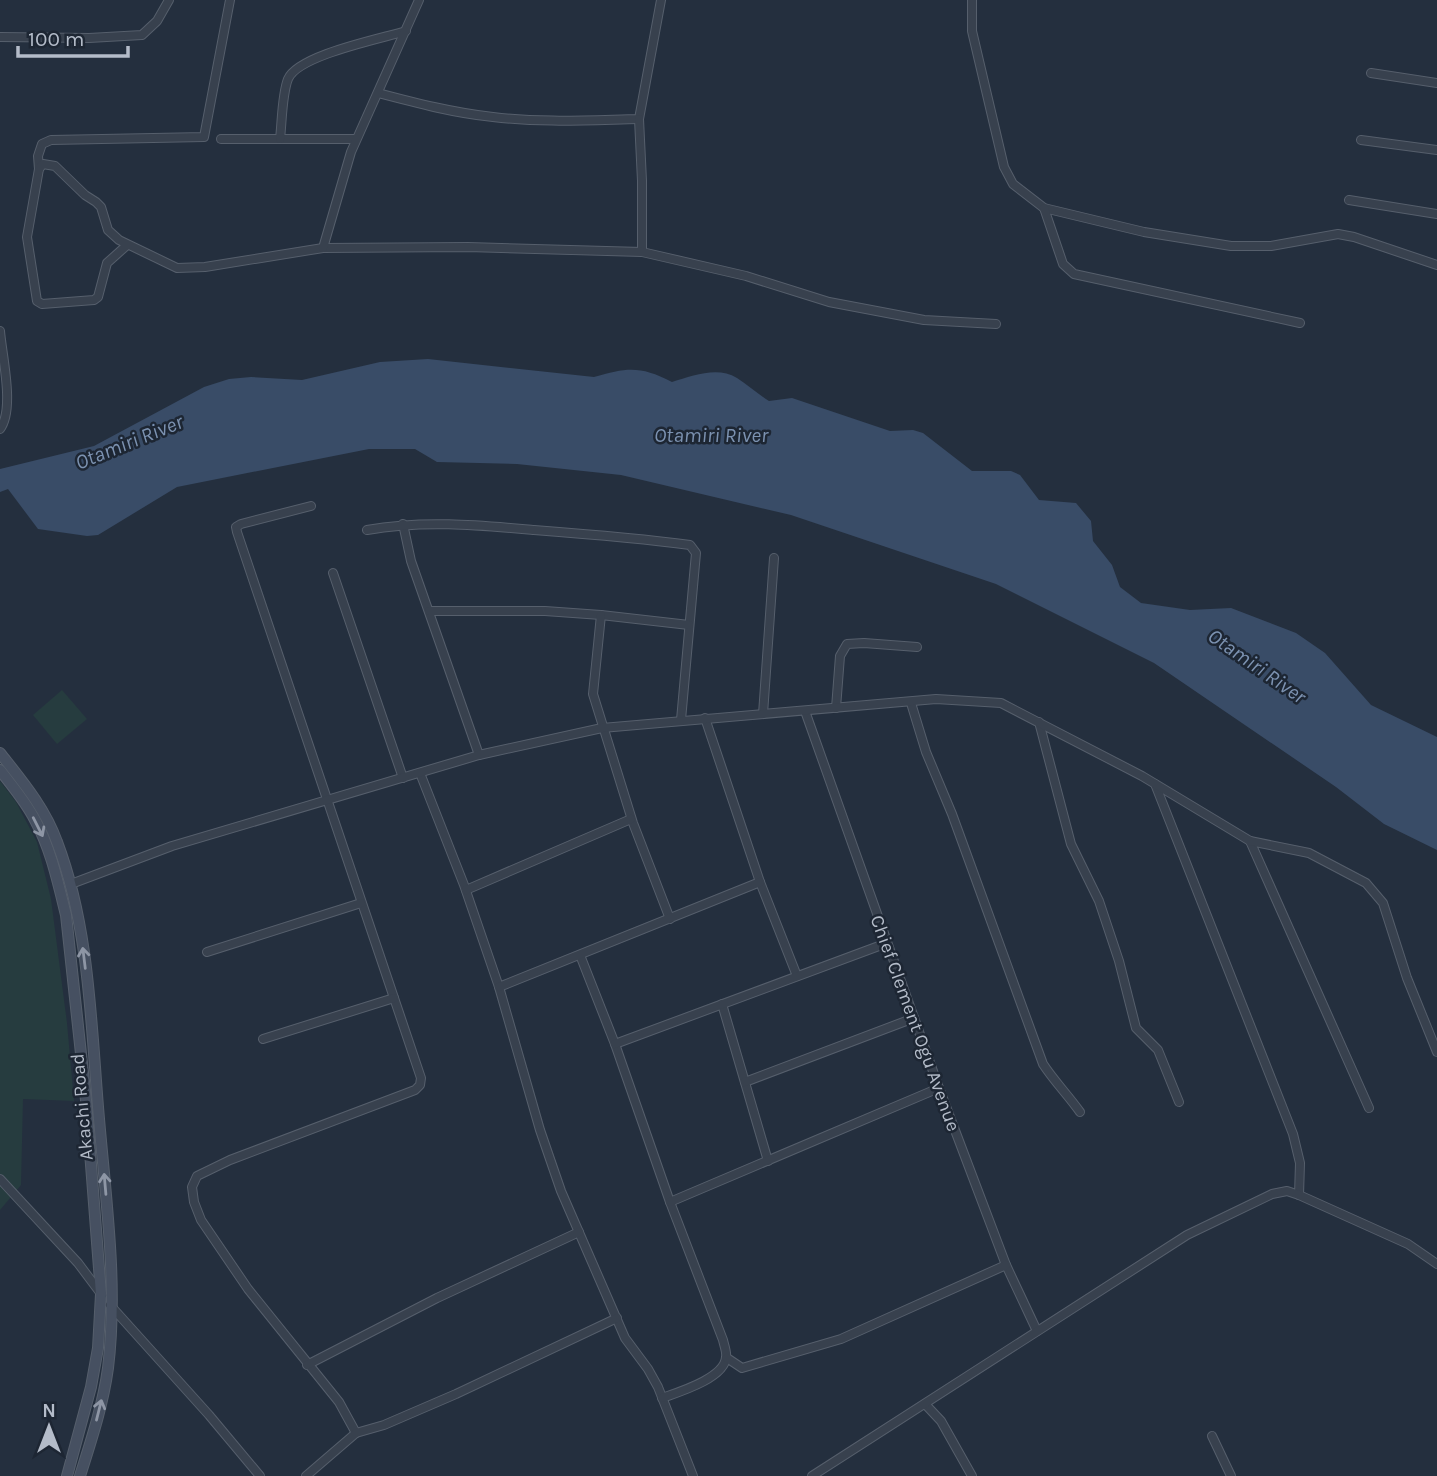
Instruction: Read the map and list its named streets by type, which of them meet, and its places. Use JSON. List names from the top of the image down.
{
  "streets": {
    "main road": ["Akachi Road"],
    "street": ["Chief Clement Ogu Avenue"]
  },
  "water": ["Otamiri River"],
  "scale_bar": "100 m",
  "north": "top"
}
